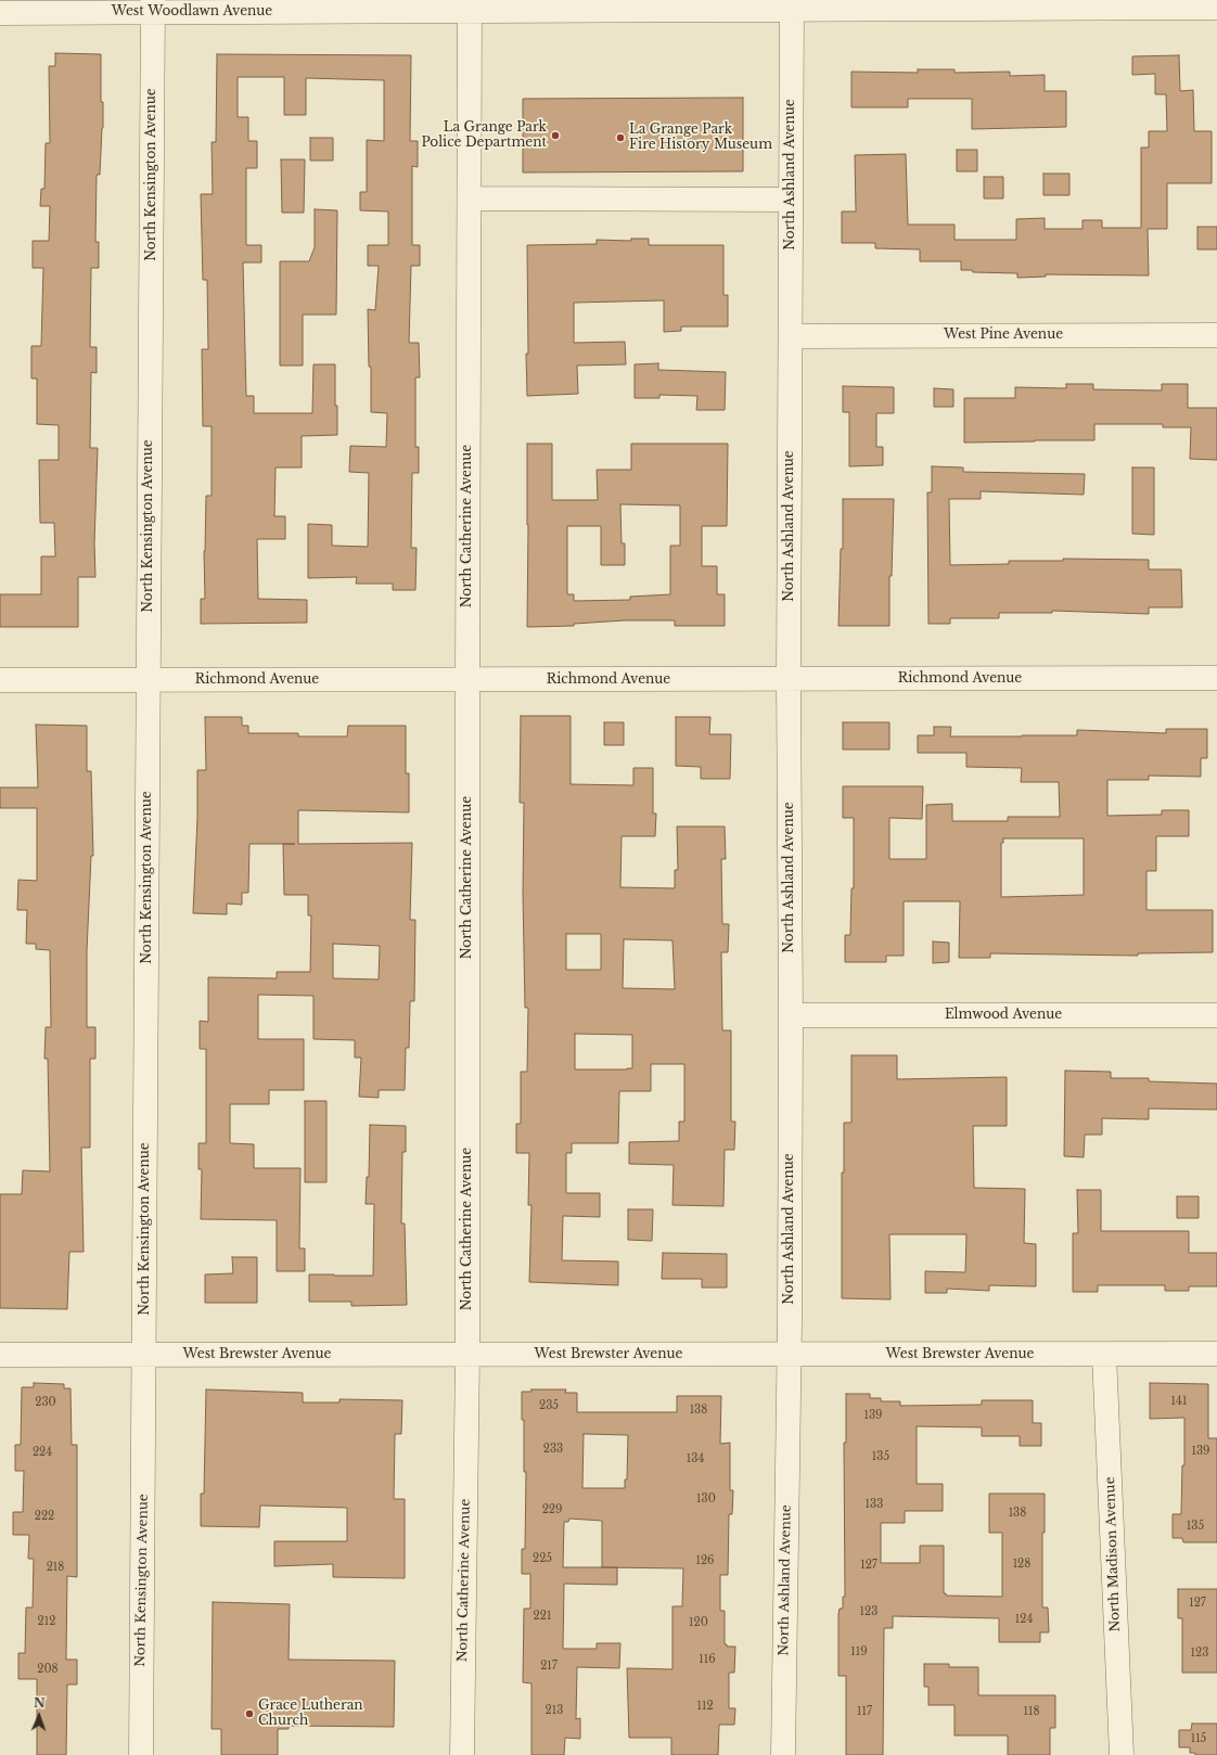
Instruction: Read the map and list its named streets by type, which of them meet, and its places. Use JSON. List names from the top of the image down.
{
  "streets": {
    "street": [
      "West Woodlawn Avenue",
      "North Kensington Avenue",
      "North Ashland Avenue",
      "West Pine Avenue",
      "North Catherine Avenue",
      "Richmond Avenue",
      "Elmwood Avenue",
      "West Brewster Avenue",
      "North Madison Avenue"
    ]
  },
  "crossings": [
    ["West Woodlawn Avenue", "North Kensington Avenue"],
    ["West Woodlawn Avenue", "North Ashland Avenue"],
    ["West Woodlawn Avenue", "North Catherine Avenue"],
    ["North Kensington Avenue", "Richmond Avenue"],
    ["North Kensington Avenue", "West Brewster Avenue"],
    ["North Ashland Avenue", "West Pine Avenue"],
    ["North Ashland Avenue", "Richmond Avenue"],
    ["North Ashland Avenue", "Elmwood Avenue"],
    ["North Ashland Avenue", "West Brewster Avenue"],
    ["North Catherine Avenue", "Richmond Avenue"],
    ["North Catherine Avenue", "West Brewster Avenue"],
    ["West Brewster Avenue", "North Madison Avenue"]
  ],
  "places": ["La Grange Park Police Department", "La Grange Park Fire History Museum", "Grace Lutheran Church"],
  "house_numbers": [
    "141",
    "230",
    "235",
    "138",
    "139",
    "233",
    "139",
    "224",
    "135",
    "134",
    "130",
    "133",
    "229",
    "138",
    "222",
    "135",
    "225",
    "126",
    "128",
    "127",
    "218",
    "127",
    "123",
    "221",
    "124",
    "212",
    "120",
    "119",
    "123",
    "116",
    "217",
    "208",
    "112",
    "213",
    "117",
    "118",
    "115"
  ],
  "north": "top"
}
